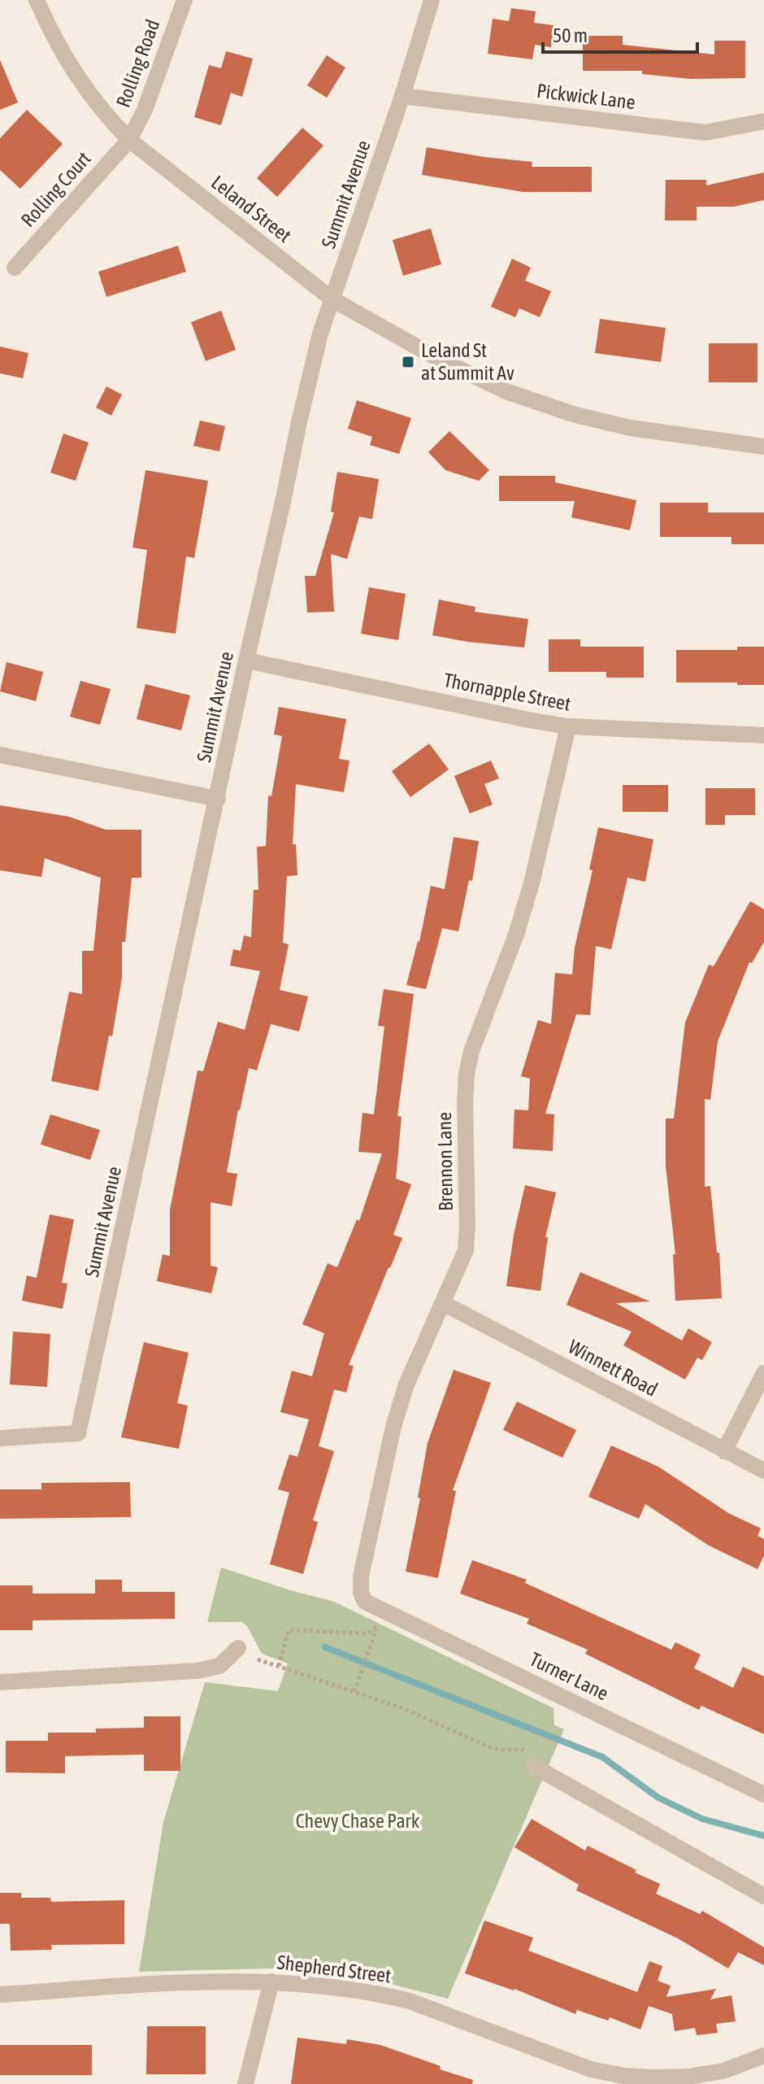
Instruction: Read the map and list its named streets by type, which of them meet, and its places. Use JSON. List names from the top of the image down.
{
  "streets": {
    "street": [
      "Rolling Road",
      "Pickwick Lane",
      "Rolling Court",
      "Summit Avenue",
      "Leland Street",
      "Thornapple Street",
      "Brennon Lane",
      "Winnett Road",
      "Turner Lane",
      "Shepherd Street"
    ]
  },
  "crossings": [
    ["Rolling Road", "Rolling Court"],
    ["Rolling Road", "Leland Street"],
    ["Pickwick Lane", "Summit Avenue"],
    ["Rolling Court", "Leland Street"],
    ["Summit Avenue", "Leland Street"],
    ["Summit Avenue", "Thornapple Street"],
    ["Thornapple Street", "Brennon Lane"],
    ["Brennon Lane", "Winnett Road"],
    ["Brennon Lane", "Turner Lane"]
  ],
  "parks": ["Chevy Chase Park"],
  "places": {
    "transit": ["Leland St at Summit Av"]
  },
  "scale_bar": "50 m"
}
